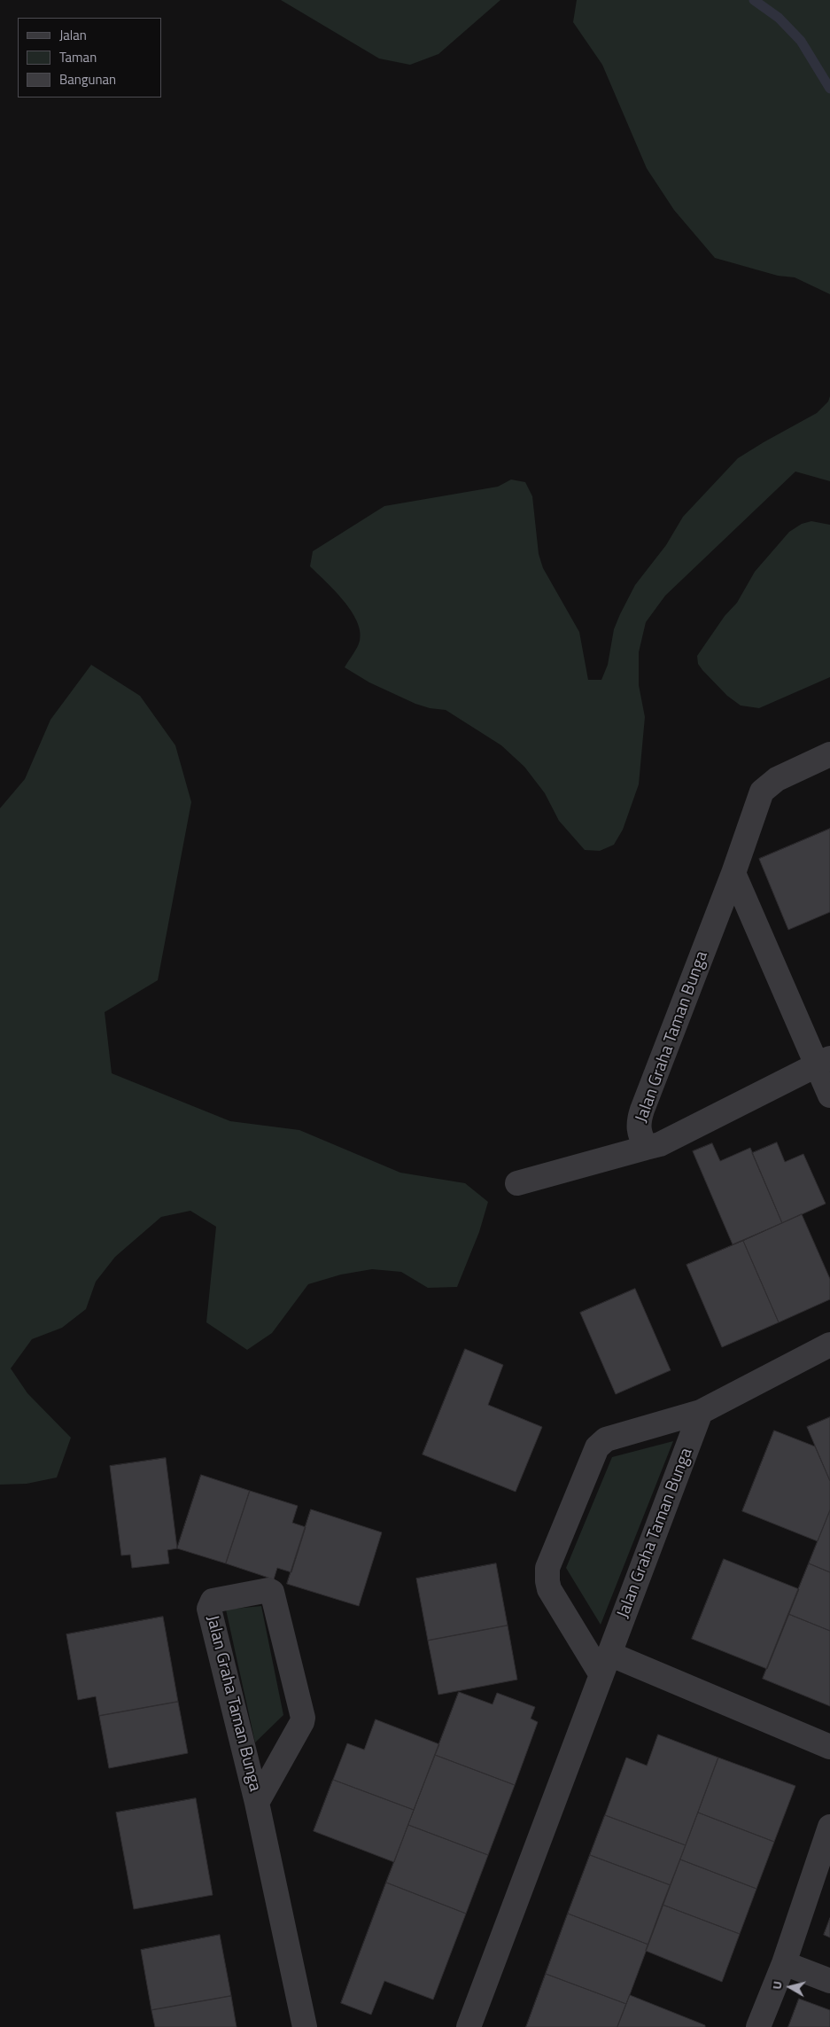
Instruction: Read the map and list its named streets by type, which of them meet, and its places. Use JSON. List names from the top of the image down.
{
  "streets": {
    "street": ["Jalan Graha Taman Bunga"]
  },
  "legend": ["Jalan", "Taman", "Bangunan"],
  "north": "left"
}
